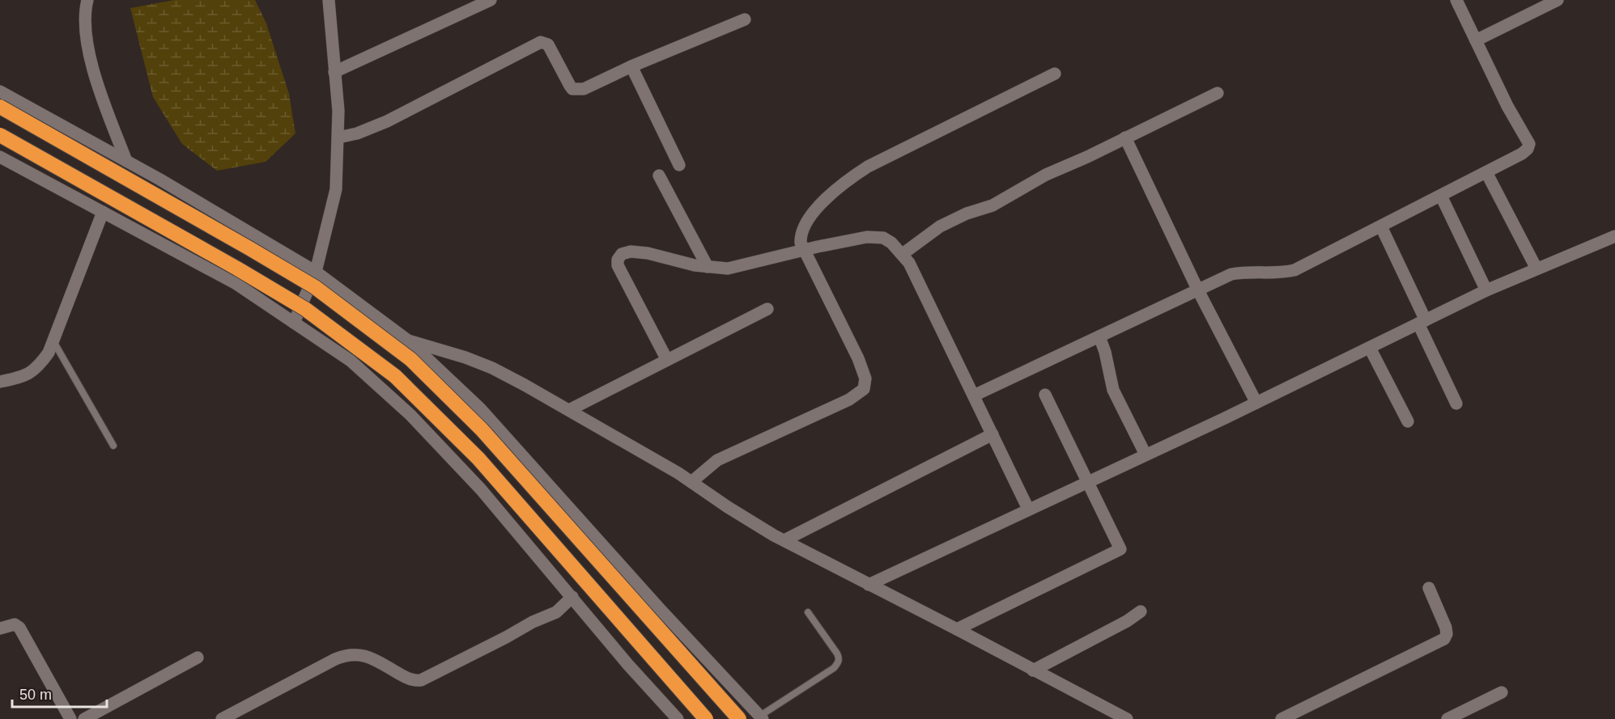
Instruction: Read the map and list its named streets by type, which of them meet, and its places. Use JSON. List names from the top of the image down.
{
  "scale_bar": "50 m"
}
